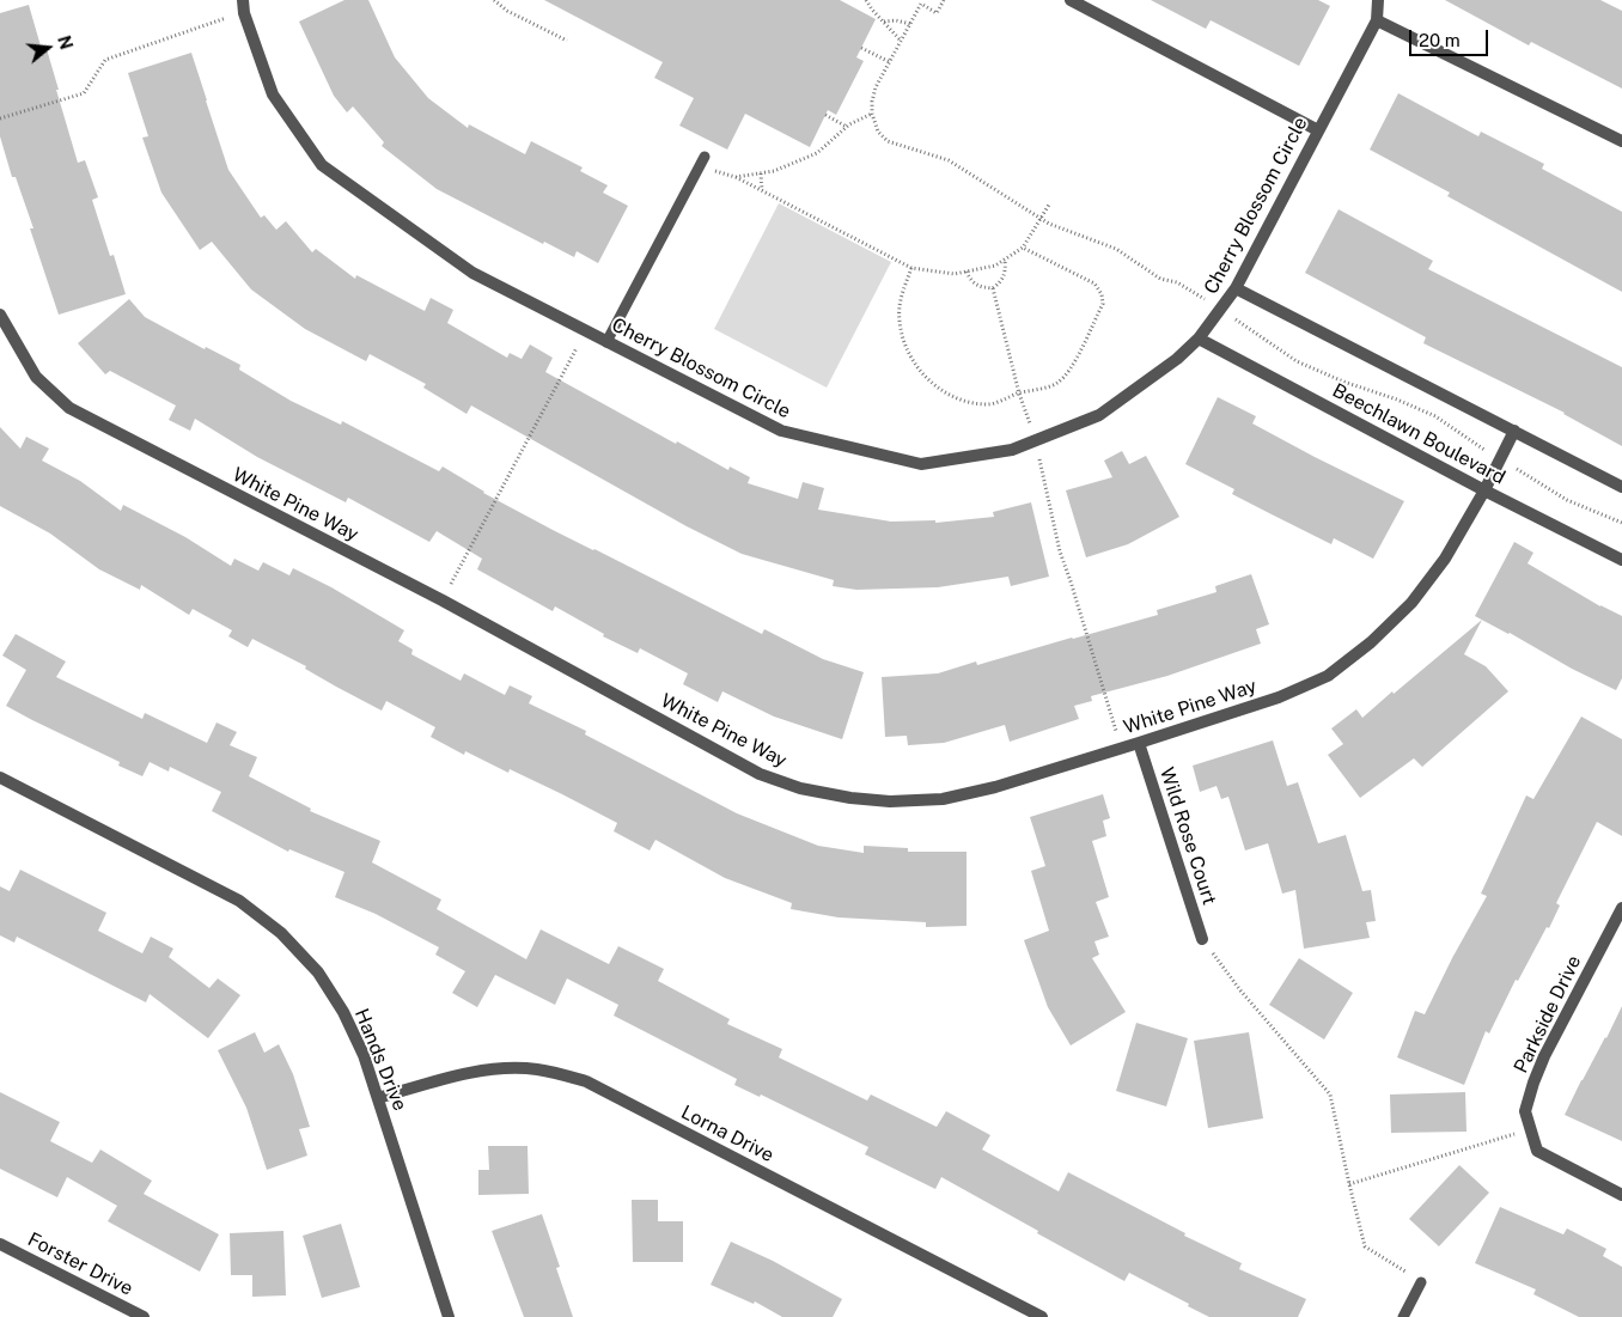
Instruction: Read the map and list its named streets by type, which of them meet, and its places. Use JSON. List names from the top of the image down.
{
  "streets": {
    "street": [
      "Cherry Blossom Circle",
      "Beechlawn Boulevard",
      "White Pine Way",
      "Wild Rose Court",
      "Parkside Drive",
      "Hands Drive",
      "Lorna Drive",
      "Forster Drive"
    ]
  },
  "crossings": [
    ["Cherry Blossom Circle", "Beechlawn Boulevard"],
    ["Beechlawn Boulevard", "White Pine Way"],
    ["White Pine Way", "Wild Rose Court"],
    ["Hands Drive", "Lorna Drive"]
  ],
  "scale_bar": "20 m",
  "north": "right"
}
